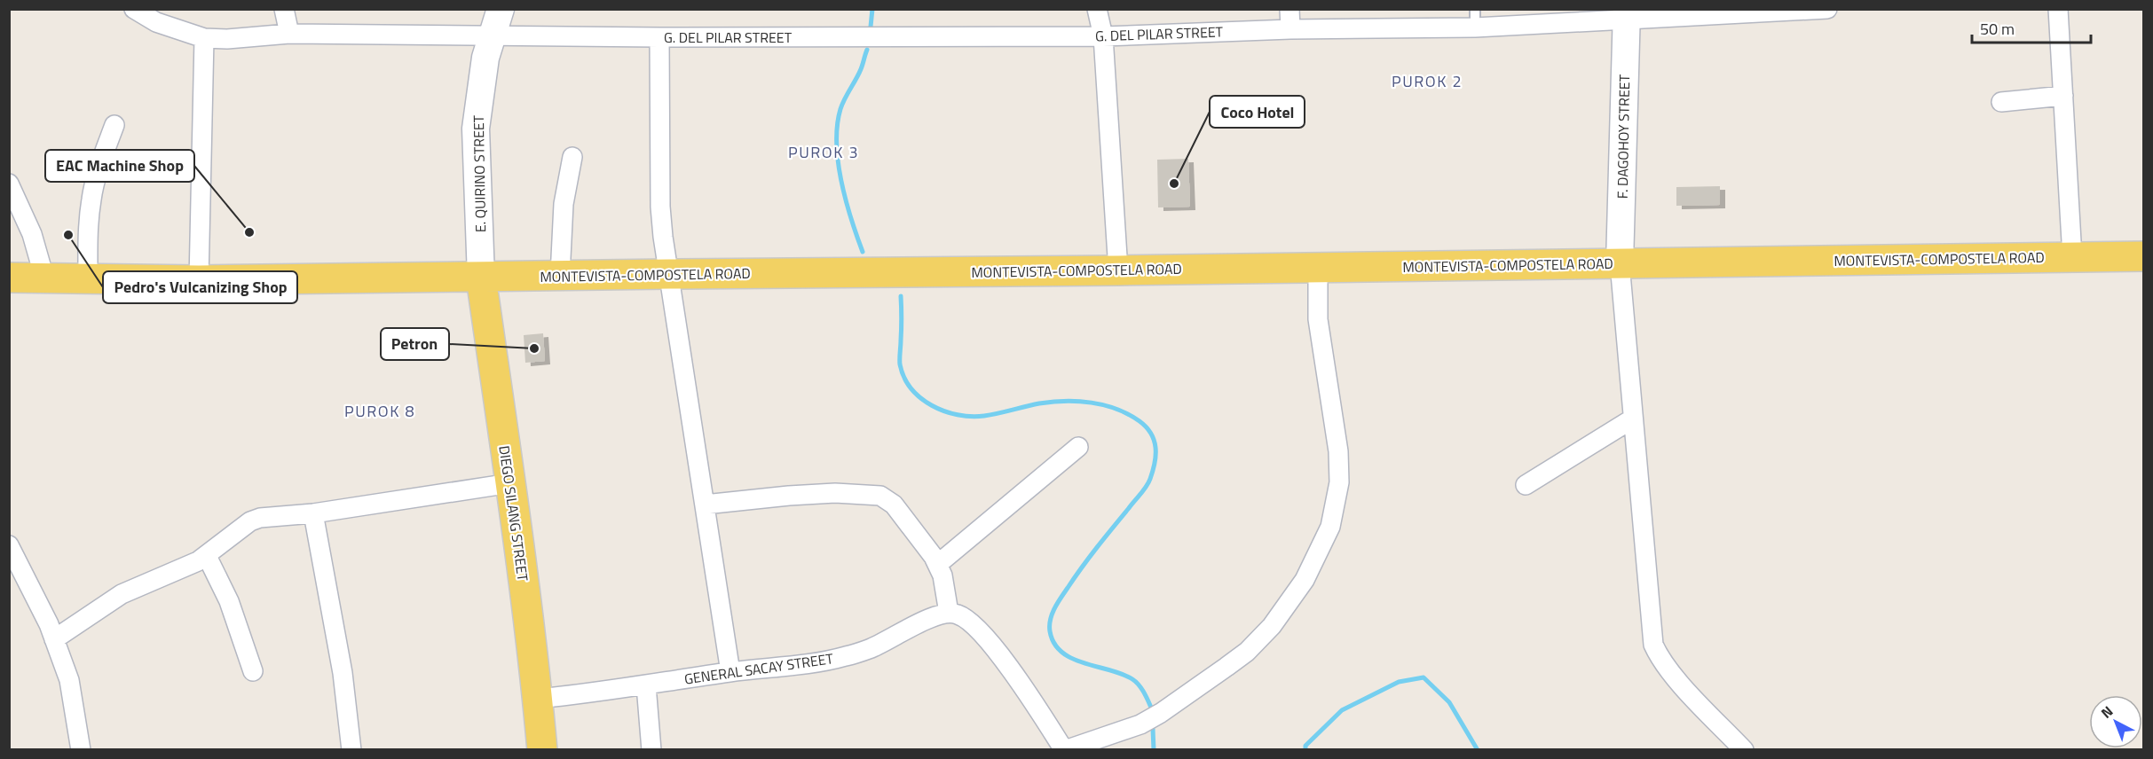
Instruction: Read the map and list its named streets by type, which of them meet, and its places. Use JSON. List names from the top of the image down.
{
  "streets": {
    "main road": [
      "F. DAGOHOY STREET",
      "E. QUIRINO STREET",
      "MONTEVISTA-COMPOSTELA ROAD",
      "DIEGO SILANG STREET"
    ],
    "street": ["G. DEL PILAR STREET", "GENERAL SACAY STREET"]
  },
  "crossings": [
    ["G. DEL PILAR STREET", "F. DAGOHOY STREET"],
    ["G. DEL PILAR STREET", "E. QUIRINO STREET"],
    ["F. DAGOHOY STREET", "MONTEVISTA-COMPOSTELA ROAD"],
    ["E. QUIRINO STREET", "MONTEVISTA-COMPOSTELA ROAD"],
    ["E. QUIRINO STREET", "DIEGO SILANG STREET"],
    ["MONTEVISTA-COMPOSTELA ROAD", "DIEGO SILANG STREET"],
    ["DIEGO SILANG STREET", "GENERAL SACAY STREET"]
  ],
  "districts": ["PUROK 2", "PUROK 3", "PUROK 8"],
  "places": [
    "Coco Hotel",
    "EAC Machine Shop",
    "Pedro's Vulcanizing Shop",
    "Petron"
  ],
  "scale_bar": "50 m",
  "north": "top left"
}
